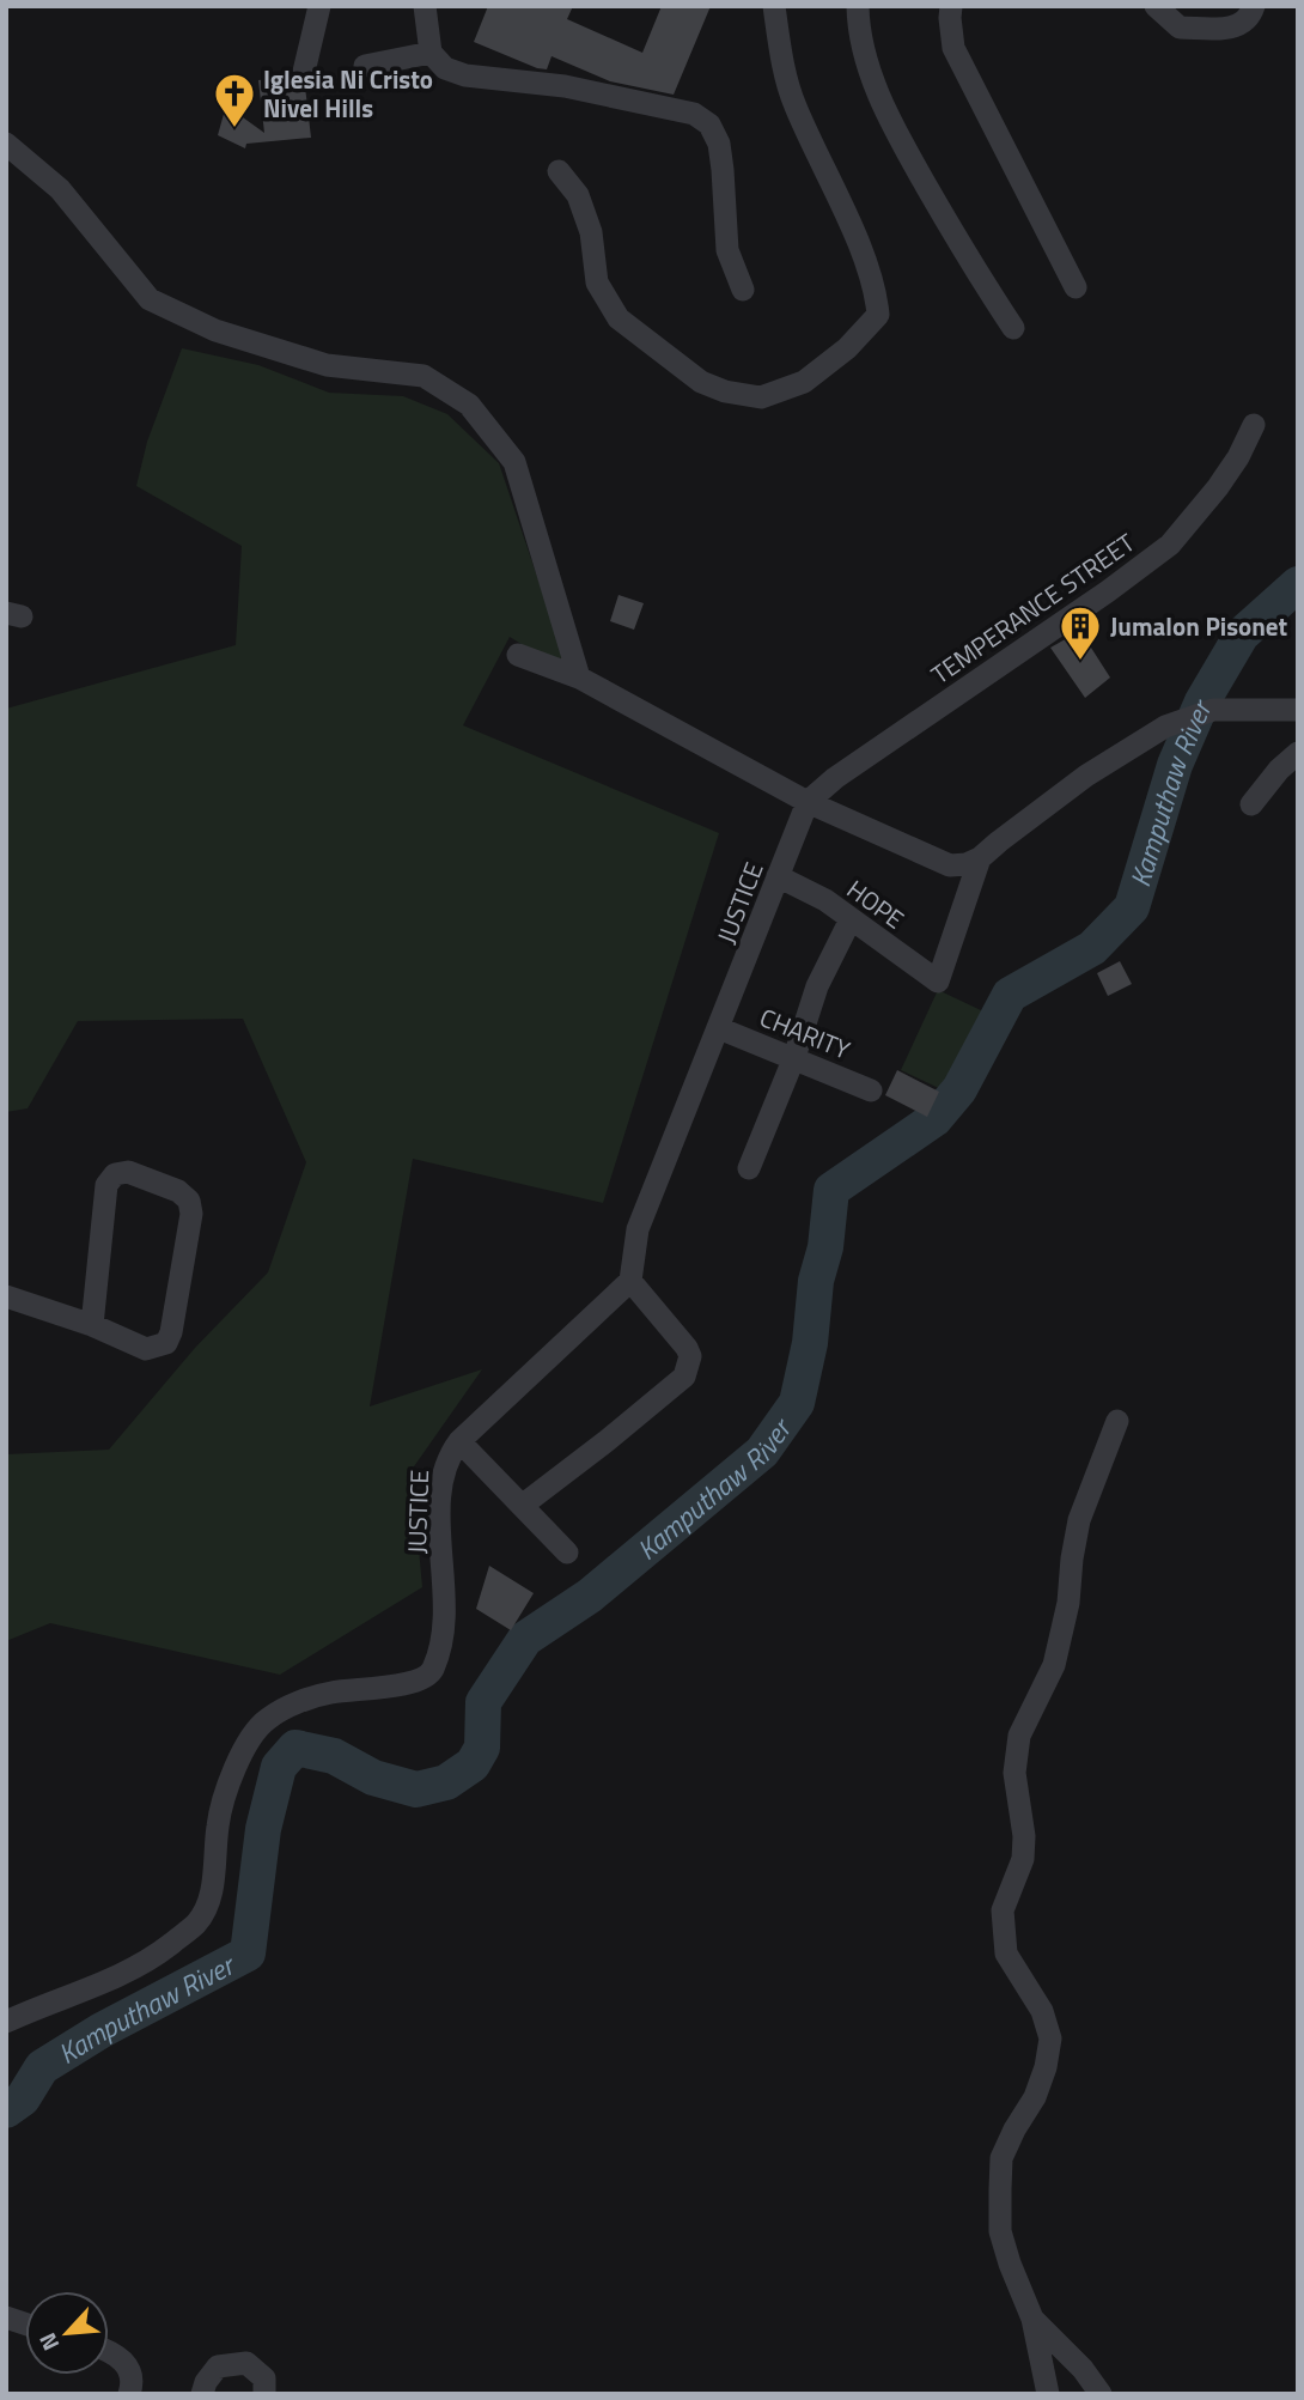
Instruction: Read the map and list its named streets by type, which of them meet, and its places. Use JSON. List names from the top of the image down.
{
  "streets": {
    "street": [
      "TEMPERANCE STREET",
      "JUSTICE",
      "HOPE",
      "CHARITY"
    ]
  },
  "crossings": [
    ["TEMPERANCE STREET", "JUSTICE"],
    ["JUSTICE", "HOPE"],
    ["JUSTICE", "CHARITY"]
  ],
  "water": ["Kamputhaw River"],
  "places": {
    "church": ["Iglesia Ni Cristo Nivel Hills"],
    "building": ["Jumalon Pisonet"]
  },
  "north": "bottom left"
}
